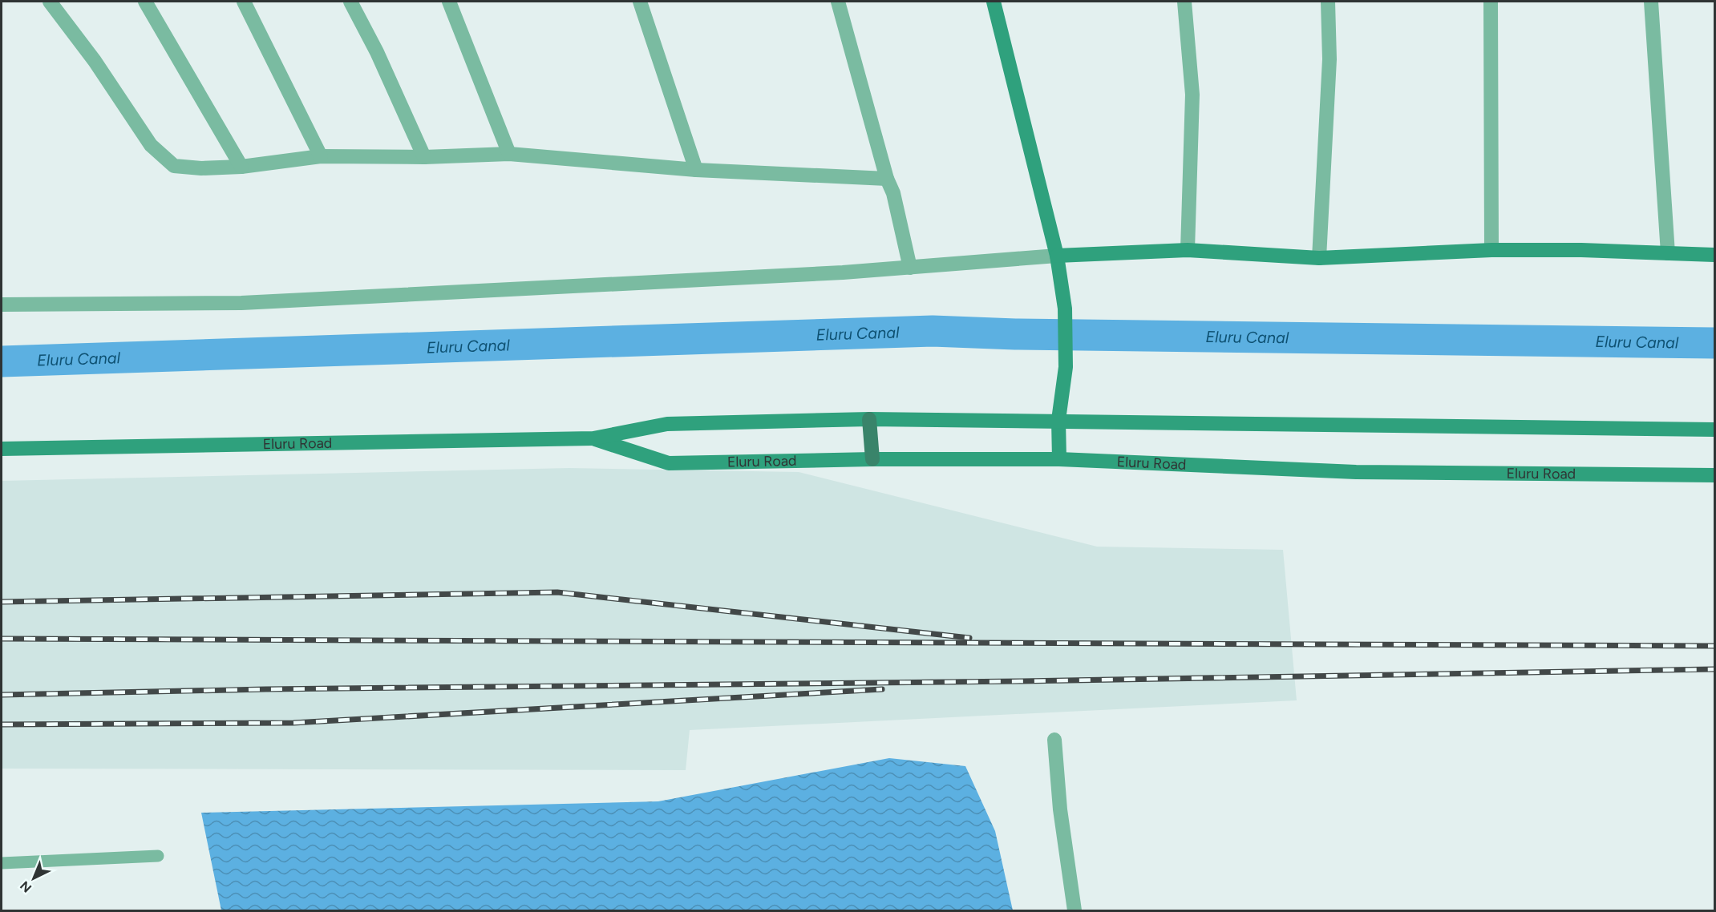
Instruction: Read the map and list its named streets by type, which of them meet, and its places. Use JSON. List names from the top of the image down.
{
  "streets": {
    "main road": ["Eluru Road"]
  },
  "water": ["Eluru Canal"],
  "north": "bottom left"
}
